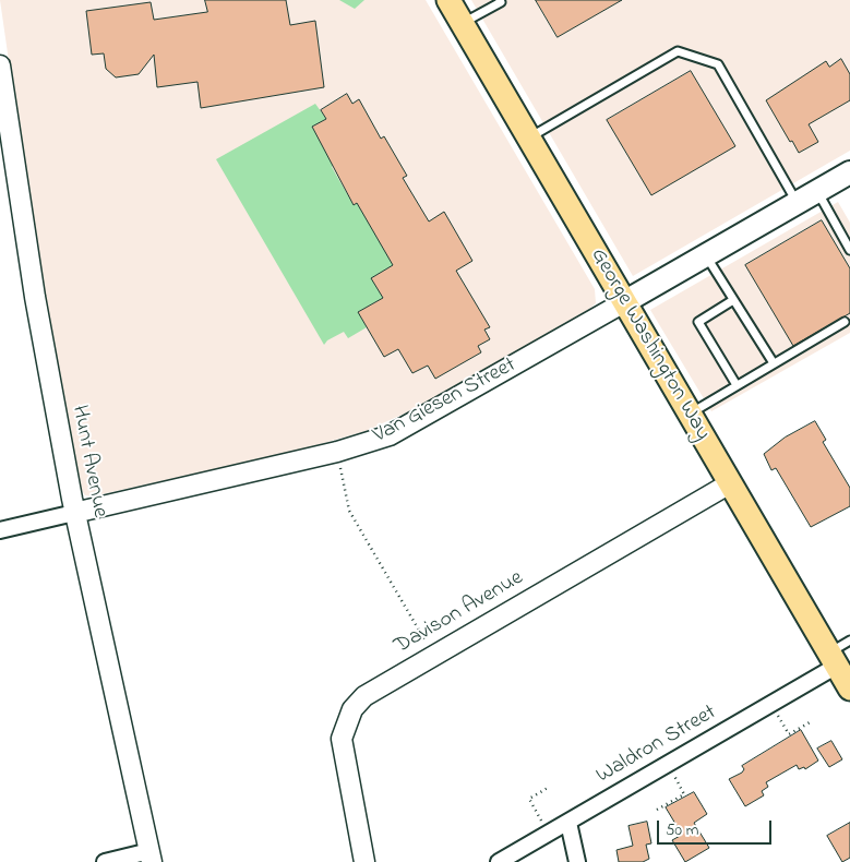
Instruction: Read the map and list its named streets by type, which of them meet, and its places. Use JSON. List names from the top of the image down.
{
  "streets": {
    "main road": ["George Washington Way", "Van Giesen Street"],
    "street": ["Hunt Avenue", "Davison Avenue", "Waldron Street"]
  },
  "crossings": [
    ["George Washington Way", "Van Giesen Street"],
    ["George Washington Way", "Davison Avenue"],
    ["George Washington Way", "Waldron Street"],
    ["Van Giesen Street", "Hunt Avenue"]
  ],
  "scale_bar": "50 m"
}
